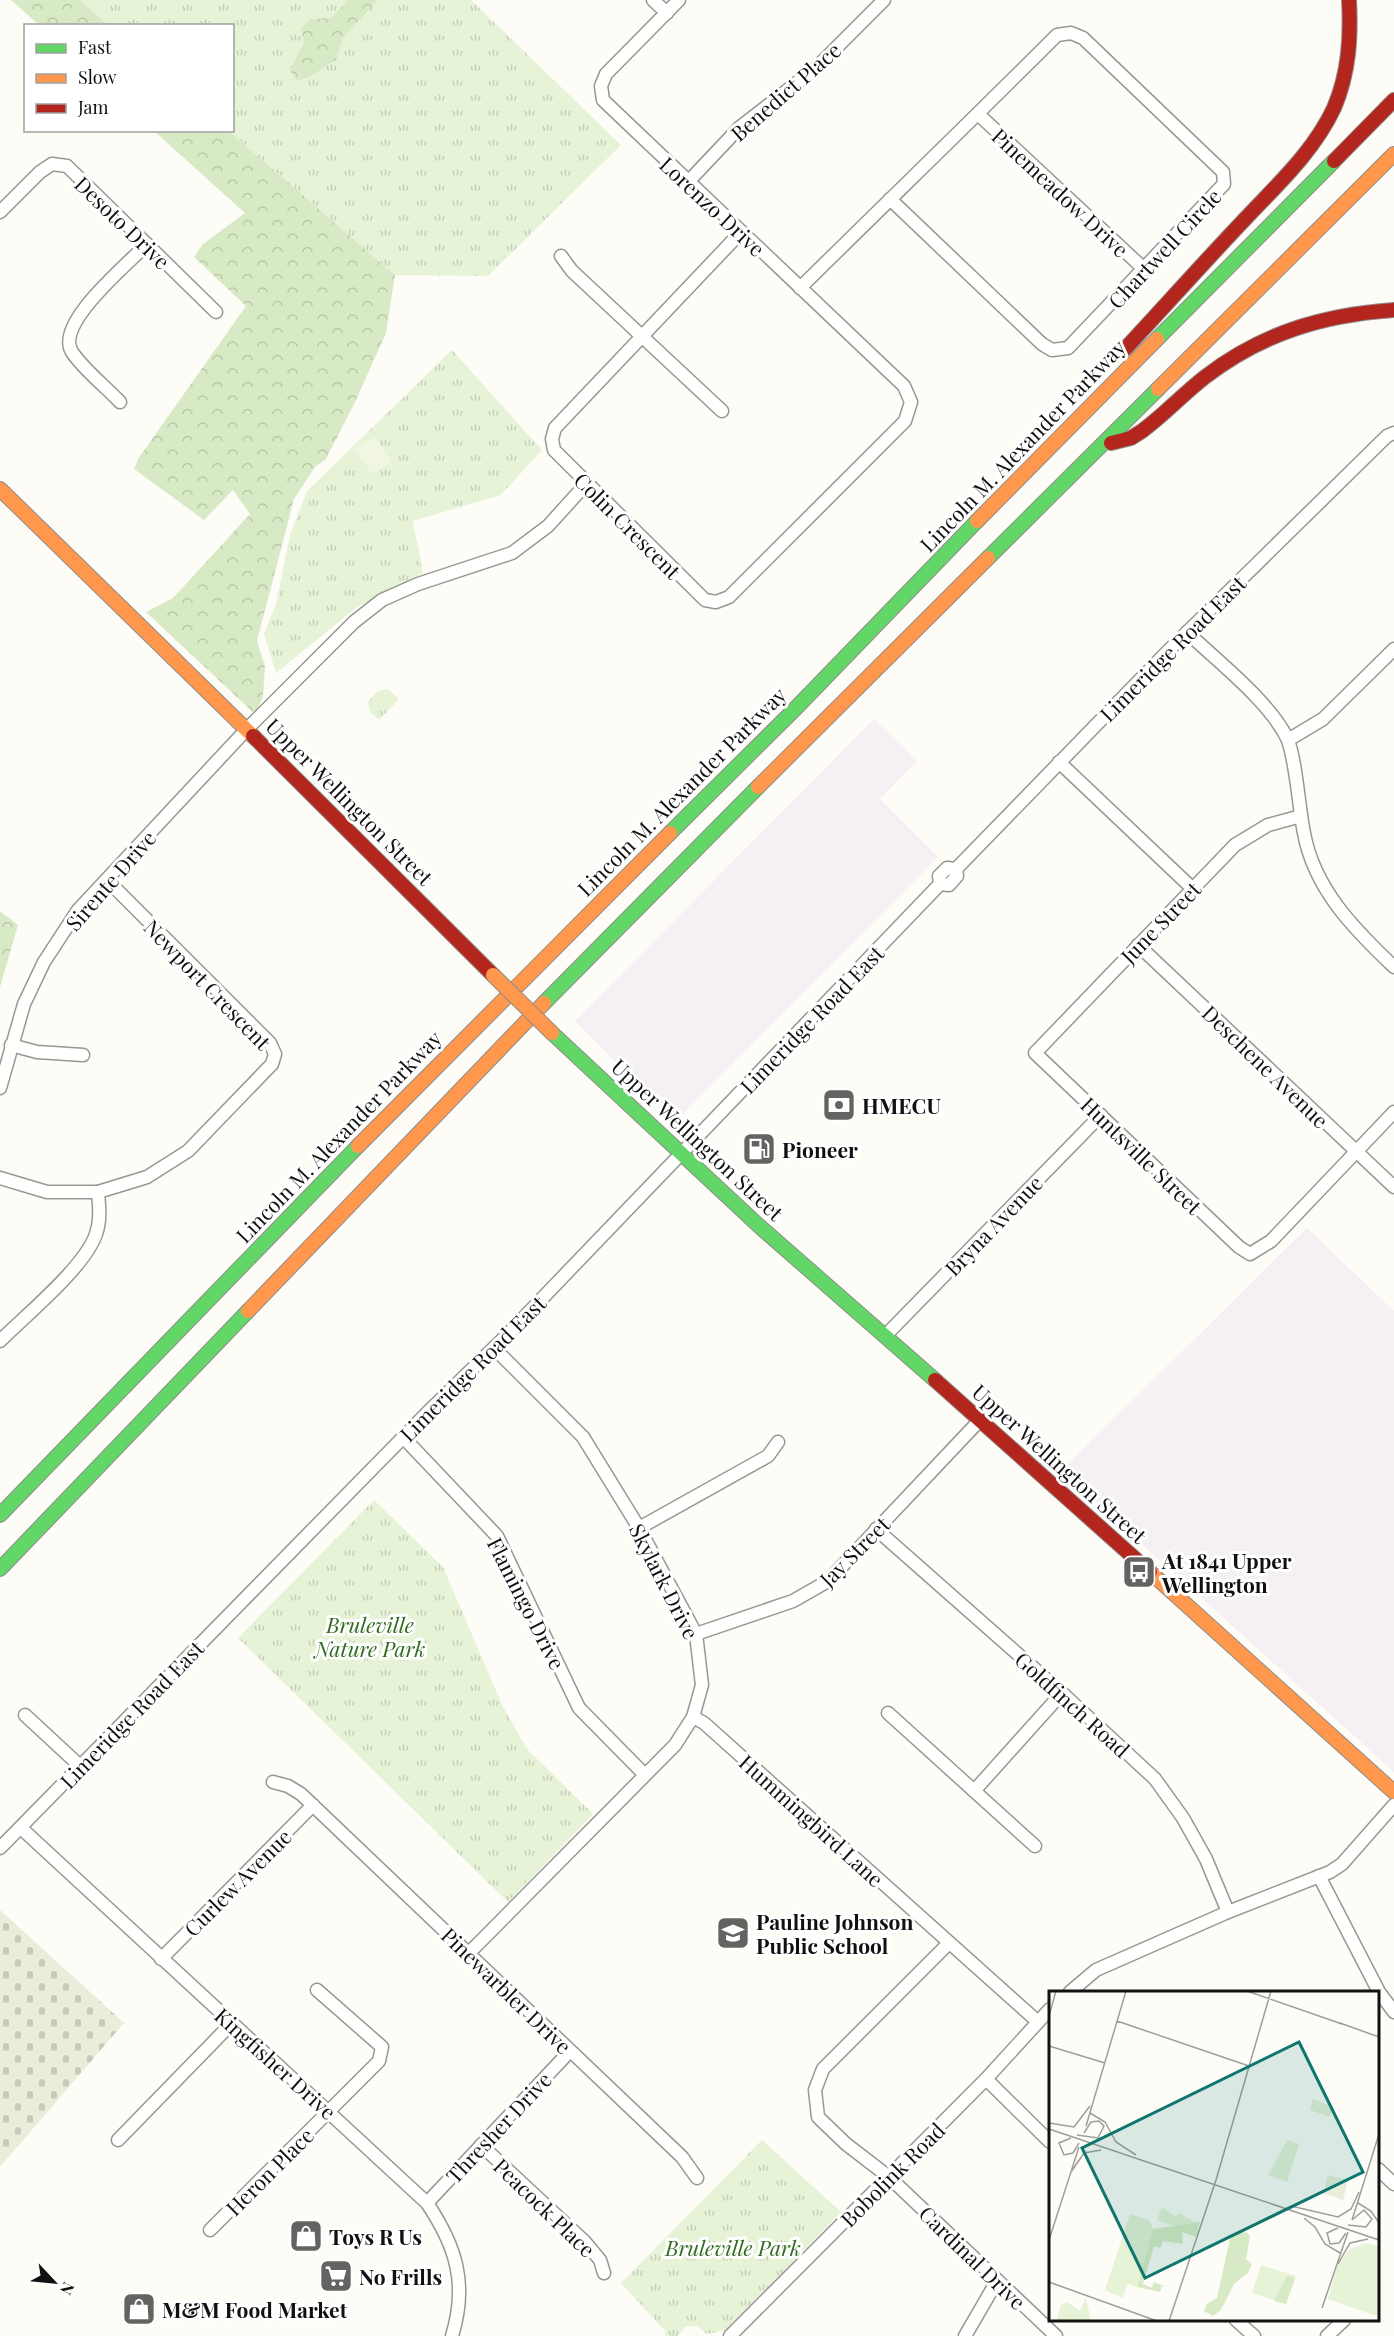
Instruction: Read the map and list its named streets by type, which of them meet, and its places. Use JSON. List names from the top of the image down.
{
  "streets": {
    "main road": ["Lincoln M. Alexander Parkway", "Upper Wellington Street"],
    "street": [
      "Benedict Place",
      "Pinemeadow Drive",
      "Lorenzo Drive",
      "Desoto Drive",
      "Chartwell Circle",
      "Colin Crescent",
      "Limeridge Road East",
      "Sirente Drive",
      "June Street",
      "Newport Crescent",
      "Deschene Avenue",
      "Huntsville Street",
      "Bryna Avenue",
      "Jay Street",
      "Skylark Drive",
      "Flamingo Drive",
      "Goldfinch Road",
      "Hummingbird Lane",
      "Curlew Avenue",
      "Pinewarbler Drive",
      "Kingfisher Drive",
      "Thresher Drive",
      "Heron Place",
      "Bobolink Road",
      "Peacock Place",
      "Cardinal Drive"
    ]
  },
  "crossings": [
    ["Benedict Place", "Lorenzo Drive"],
    ["Pinemeadow Drive", "Chartwell Circle"],
    ["Lorenzo Drive", "Chartwell Circle"],
    ["Lorenzo Drive", "Colin Crescent"],
    ["Colin Crescent", "Sirente Drive"],
    ["Limeridge Road East", "Upper Wellington Street"],
    ["Limeridge Road East", "Skylark Drive"],
    ["Limeridge Road East", "Flamingo Drive"],
    ["Limeridge Road East", "Kingfisher Drive"],
    ["Upper Wellington Street", "Sirente Drive"],
    ["Upper Wellington Street", "Bryna Avenue"],
    ["Upper Wellington Street", "Jay Street"],
    ["Sirente Drive", "Newport Crescent"],
    ["June Street", "Deschene Avenue"],
    ["June Street", "Huntsville Street"],
    ["Deschene Avenue", "Huntsville Street"],
    ["Huntsville Street", "Bryna Avenue"],
    ["Jay Street", "Skylark Drive"],
    ["Jay Street", "Goldfinch Road"],
    ["Skylark Drive", "Flamingo Drive"],
    ["Skylark Drive", "Hummingbird Lane"],
    ["Skylark Drive", "Pinewarbler Drive"],
    ["Hummingbird Lane", "Bobolink Road"],
    ["Hummingbird Lane", "Cardinal Drive"],
    ["Curlew Avenue", "Pinewarbler Drive"],
    ["Curlew Avenue", "Kingfisher Drive"],
    ["Pinewarbler Drive", "Thresher Drive"],
    ["Kingfisher Drive", "Thresher Drive"],
    ["Kingfisher Drive", "Heron Place"],
    ["Thresher Drive", "Peacock Place"],
    ["Bobolink Road", "Cardinal Drive"]
  ],
  "parks": ["Bruleville Nature Park", "Bruleville Park"],
  "places": {
    "bank": ["HMECU"],
    "fuel station": ["Pioneer"],
    "bus stop": ["At 1841 Upper Wellington"],
    "school or university": ["Pauline Johnson Public School"],
    "shop": ["Toys R Us", "M&M Food Market"],
    "supermarket": ["No Frills"]
  },
  "legend": ["Fast", "Slow", "Jam"],
  "north": "bottom right"
}
